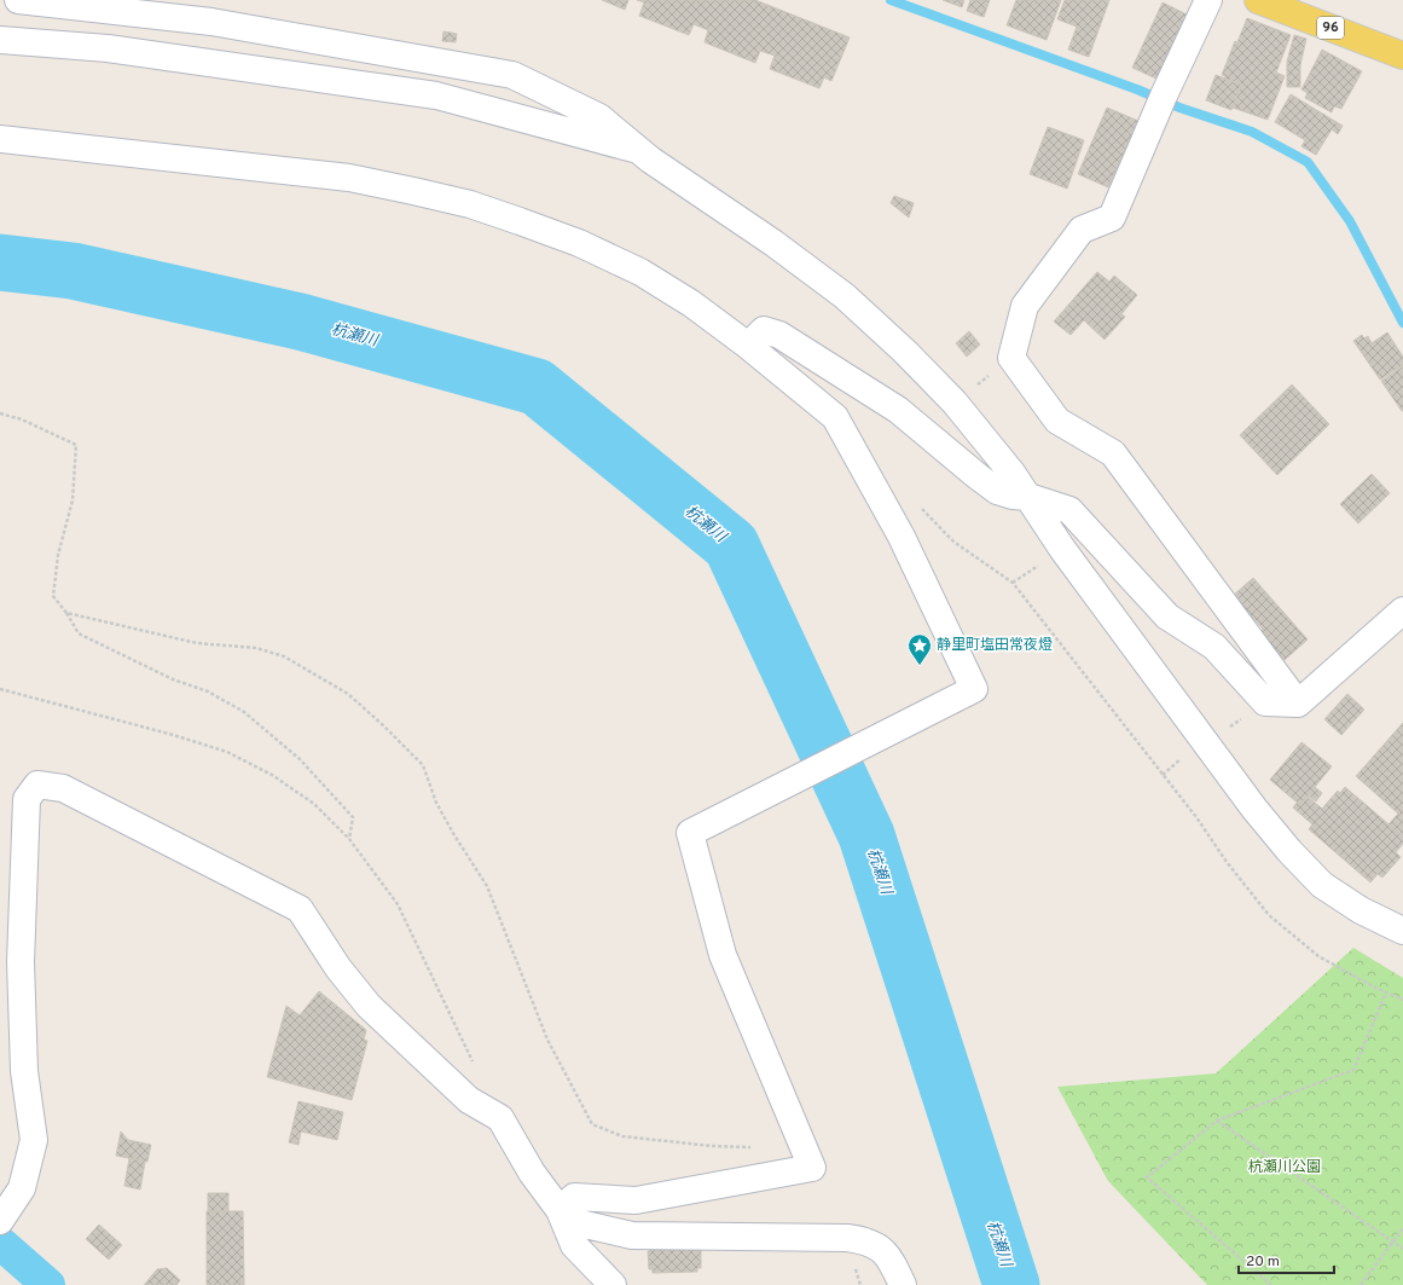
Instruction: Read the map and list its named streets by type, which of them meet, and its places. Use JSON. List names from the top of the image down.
{
  "streets": {
    "main road": ["96"]
  },
  "water": ["杭瀬川"],
  "parks": ["杭瀬川公園"],
  "places": {
    "place": ["静里町塩田常夜燈"]
  },
  "scale_bar": "20 m"
}
